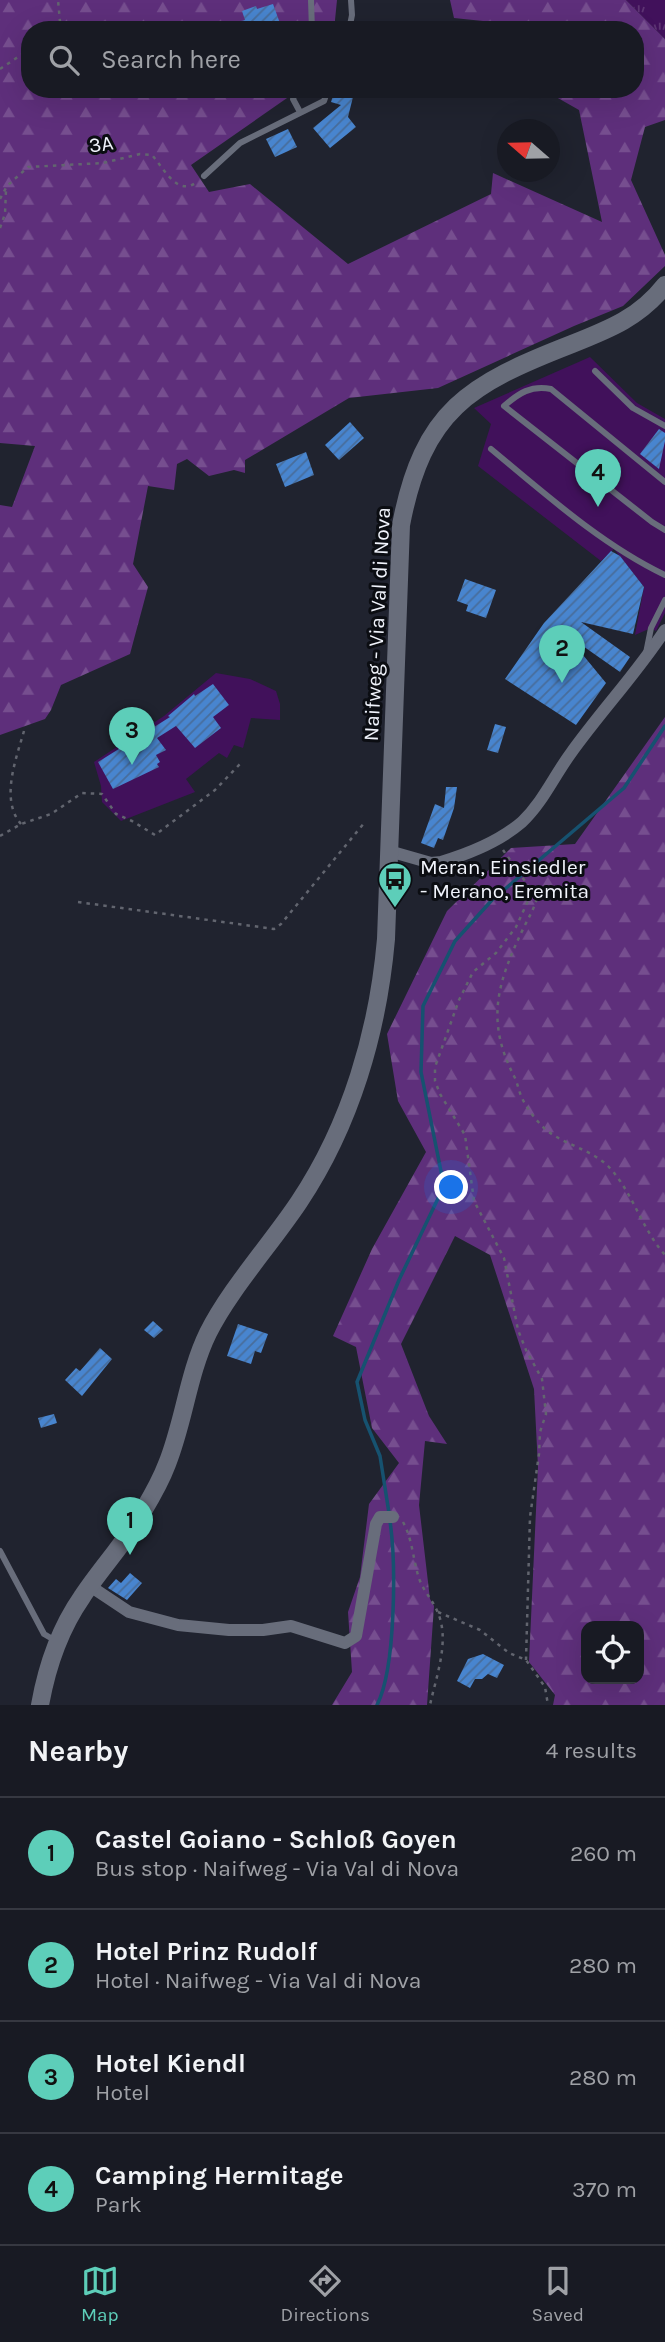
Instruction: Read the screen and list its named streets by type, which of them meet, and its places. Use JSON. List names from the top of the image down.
{
  "streets": {
    "main road": ["Naifweg - Via Val di Nova"],
    "path": ["3A"]
  },
  "places": {
    "bus stop": ["Meran, Einsiedler - Merano, Eremita"]
  },
  "north": "left",
  "page": {
    "search": "Search here",
    "pins": [
      "4",
      "2",
      "3",
      "1"
    ],
    "heading": ["Nearby", "4 results"],
    "list": [
      {
        "mark": "1",
        "name": "Castel Goiano - Schloß Goyen",
        "note": "Bus stop · Naifweg - Via Val di Nova",
        "value": "260 m"
      },
      {
        "mark": "2",
        "name": "Hotel Prinz Rudolf",
        "note": "Hotel · Naifweg - Via Val di Nova",
        "value": "280 m"
      },
      {
        "mark": "3",
        "name": "Hotel Kiendl",
        "note": "Hotel",
        "value": "280 m"
      },
      {
        "mark": "4",
        "name": "Camping Hermitage",
        "note": "Park",
        "value": "370 m"
      }
    ],
    "nav": ["Map", "Directions", "Saved"]
  }
}
